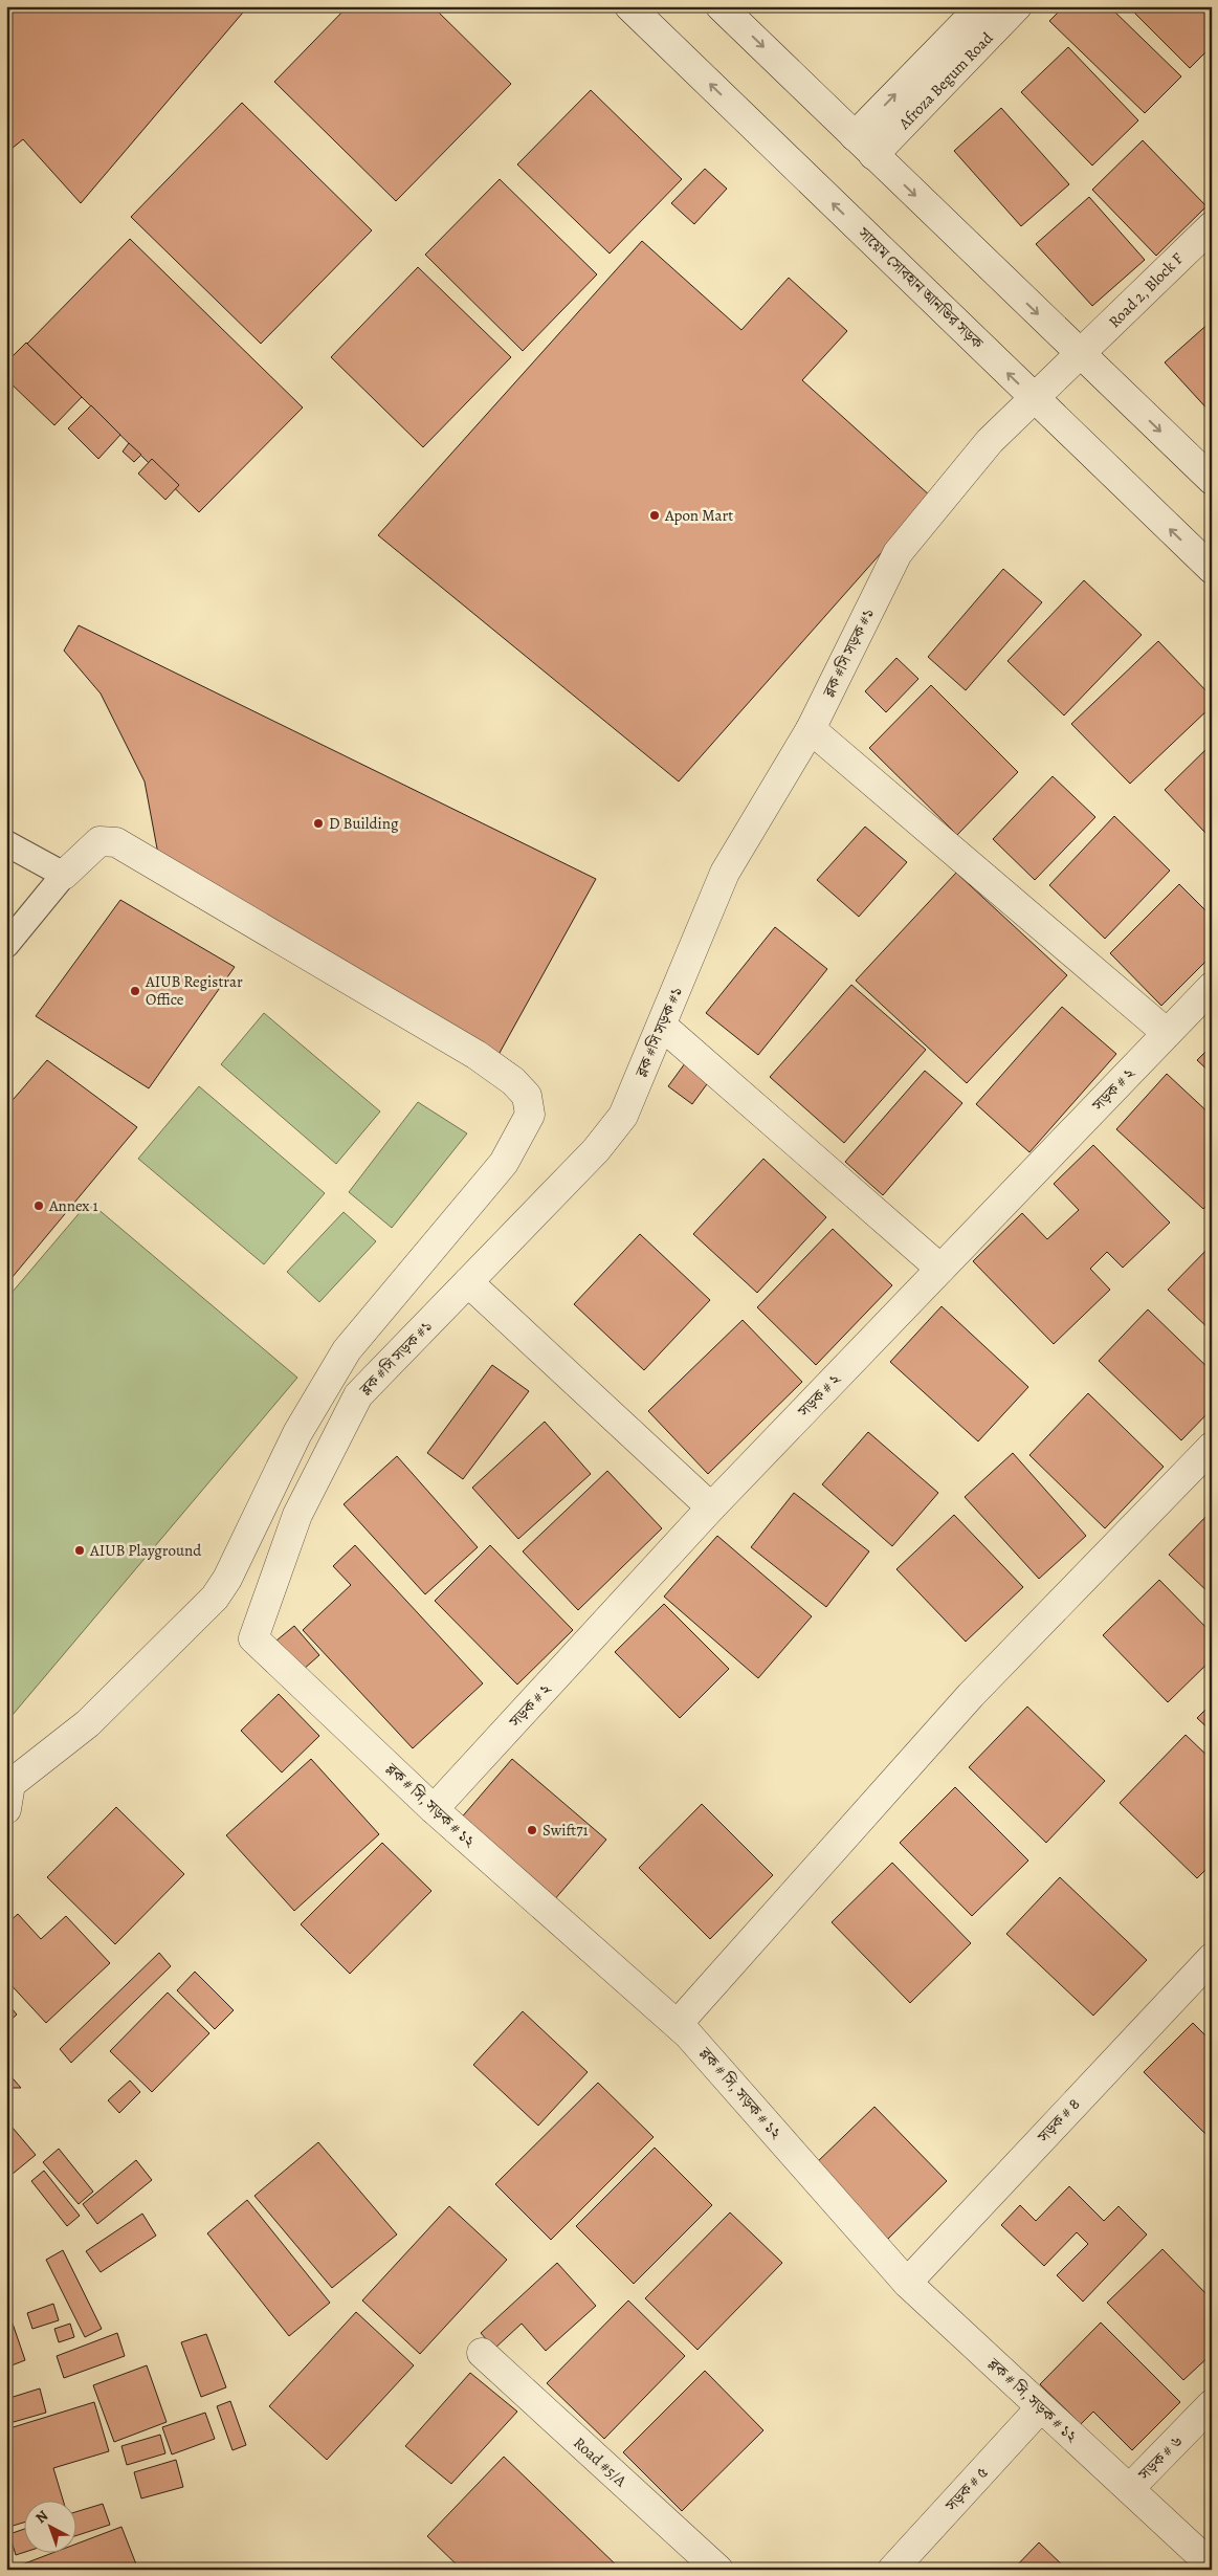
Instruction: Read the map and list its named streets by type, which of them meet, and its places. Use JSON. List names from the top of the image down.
{
  "streets": {
    "street": [
      "Afroza Begum Road",
      "সায়েম সোবহান আনভির সড়ক",
      "Road 2, Block F",
      "ব্লক #সি সড়ক #১",
      "সড়ক # ২",
      "ব্লক # সি, সড়ক # ১২",
      "সড়ক # ৪",
      "সড়ক # ৬",
      "Road #5/A",
      "সড়ক # ৫"
    ]
  },
  "crossings": [
    ["সায়েম সোবহান আনভির সড়ক", "Road 2, Block F"],
    ["সায়েম সোবহান আনভির সড়ক", "ব্লক #সি সড়ক #১"],
    ["Road 2, Block F", "ব্লক #সি সড়ক #১"],
    ["ব্লক #সি সড়ক #১", "ব্লক # সি, সড়ক # ১২"],
    ["সড়ক # ২", "ব্লক # সি, সড়ক # ১২"],
    ["ব্লক # সি, সড়ক # ১২", "সড়ক # ৪"],
    ["ব্লক # সি, সড়ক # ১২", "সড়ক # ৬"],
    ["ব্লক # সি, সড়ক # ১২", "সড়ক # ৫"]
  ],
  "places": [
    "Apon Mart",
    "D Building",
    "AIUB Registrar Office",
    "Annex 1",
    "AIUB Playground",
    "Swift71"
  ],
  "north": "top left"
}
